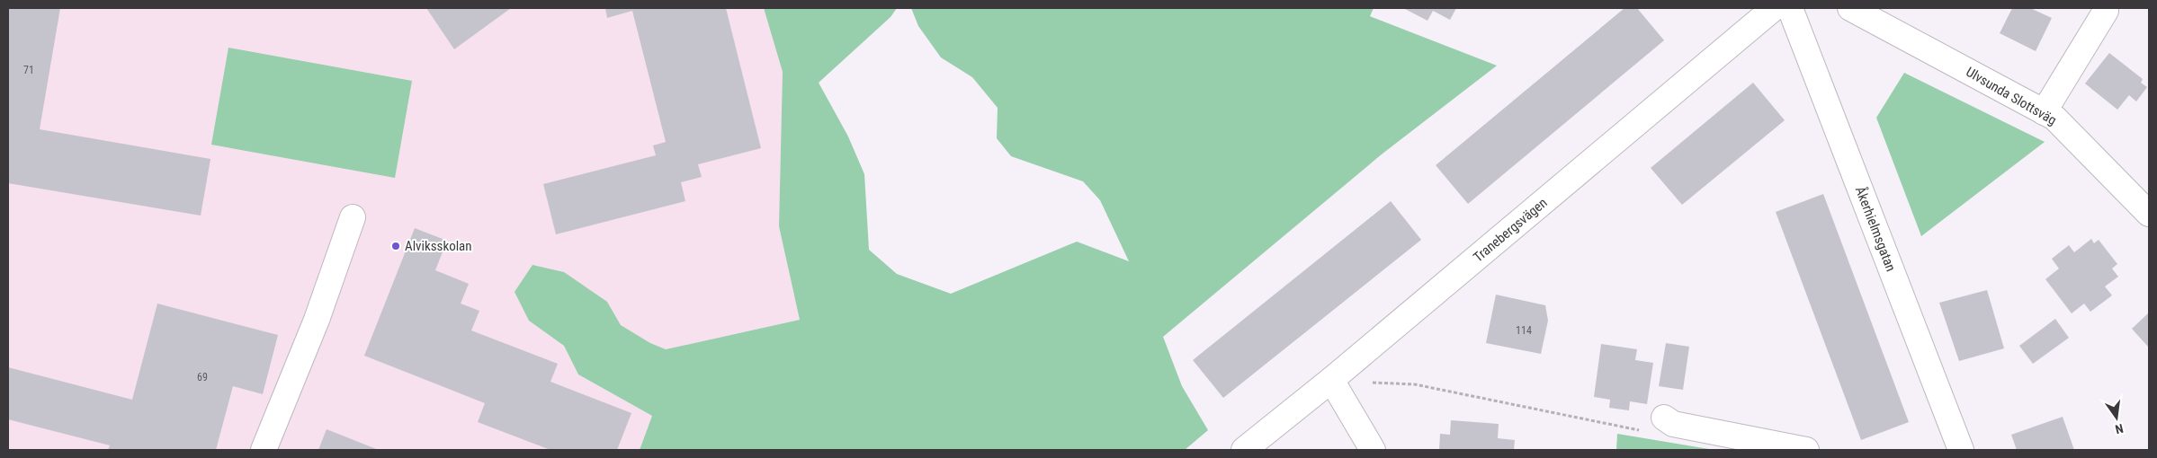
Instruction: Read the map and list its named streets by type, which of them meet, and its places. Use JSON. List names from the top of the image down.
{
  "streets": {
    "street": ["Ulvsunda Slottsväg", "Åkerhielmsgatan", "Tranebergsvägen"]
  },
  "places": ["Alviksskolan"],
  "house_numbers": ["71", "114", "69"],
  "north": "bottom"
}
